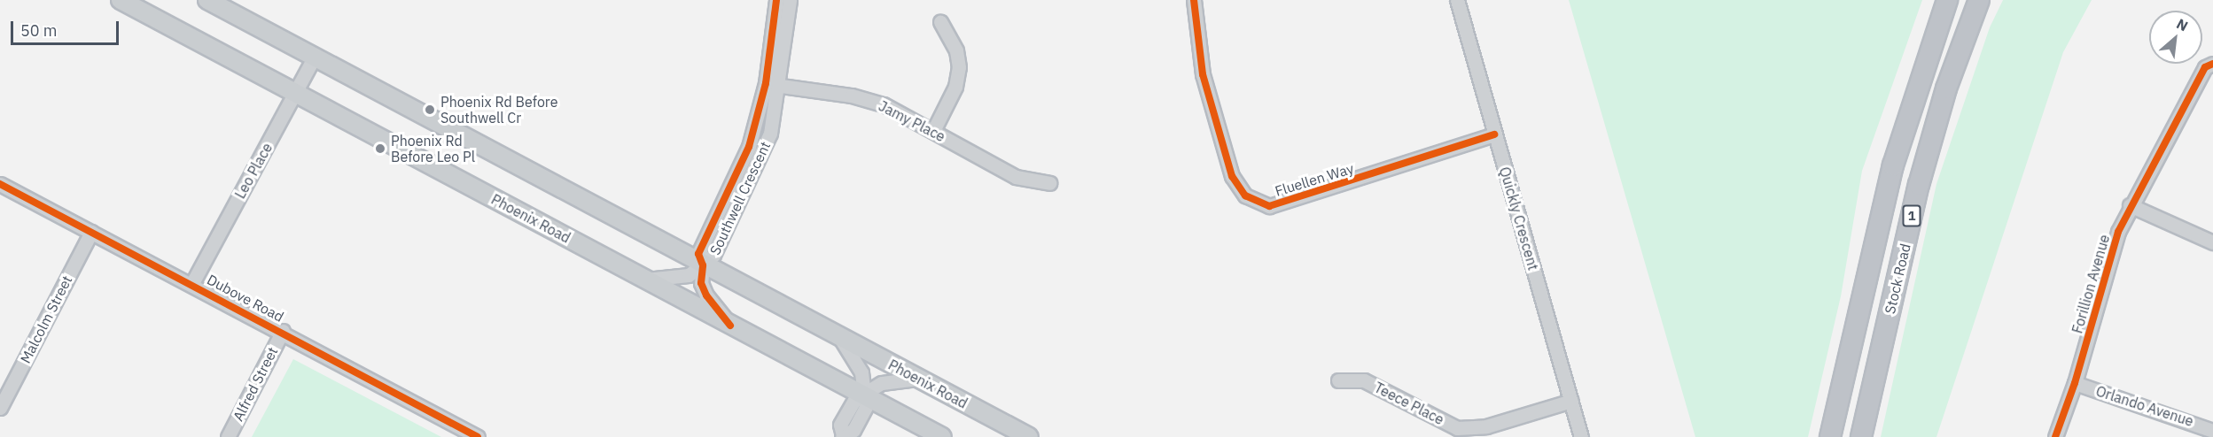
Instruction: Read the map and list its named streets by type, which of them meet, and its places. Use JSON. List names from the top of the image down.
{
  "streets": {
    "highway": ["1", "Stock Road"],
    "main road": ["Phoenix Road"],
    "street": [
      "Jamy Place",
      "Leo Place",
      "Fluellen Way",
      "Southwell Crescent",
      "Quickly Crescent",
      "Forillion Avenue",
      "Dubove Road",
      "Malcolm Street",
      "Alfred Street",
      "Teece Place",
      "Orlando Avenue"
    ]
  },
  "crossings": [
    ["Jamy Place", "Southwell Crescent"],
    ["Leo Place", "Phoenix Road"],
    ["Leo Place", "Dubove Road"],
    ["Fluellen Way", "Quickly Crescent"],
    ["Southwell Crescent", "Phoenix Road"],
    ["Quickly Crescent", "Teece Place"],
    ["Forillion Avenue", "Orlando Avenue"],
    ["Dubove Road", "Malcolm Street"],
    ["Dubove Road", "Alfred Street"]
  ],
  "places": ["Phoenix Rd Before Southwell Cr", "Phoenix Rd Before Leo Pl"],
  "scale_bar": "50 m",
  "north": "top right"
}
